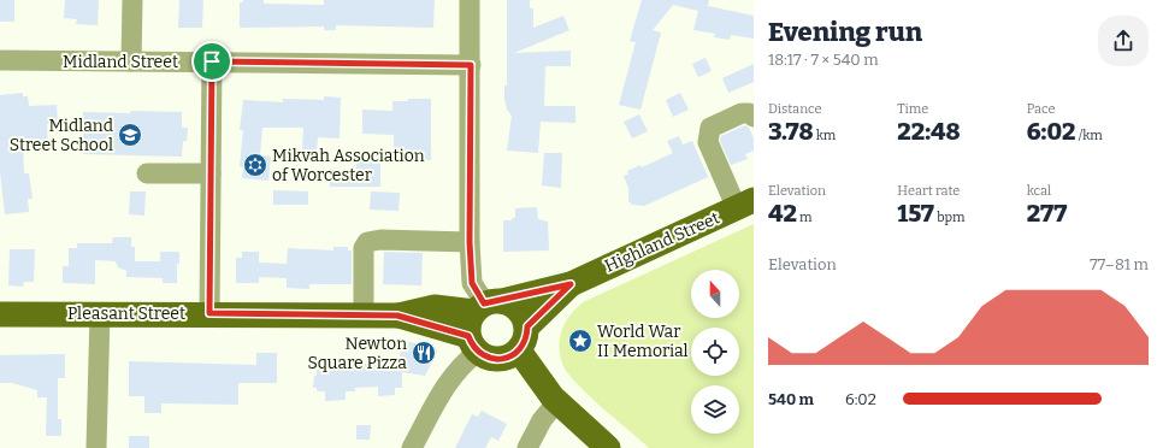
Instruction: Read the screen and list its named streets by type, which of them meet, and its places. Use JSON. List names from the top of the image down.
{
  "streets": {
    "main road": ["Highland Street", "Pleasant Street"],
    "street": ["Midland Street"]
  },
  "crossings": [
    ["Highland Street", "Pleasant Street"]
  ],
  "places": {
    "school or university": ["Midland Street School"],
    "synagogue": ["Mikvah Association of Worcester"],
    "place": ["World War II Memorial"],
    "restaurant": ["Newton Square Pizza"]
  },
  "north": "top",
  "page": {
    "heading": ["Evening run", "18:17 · 7 × 540 m"],
    "stats": [
      ["Distance", "3.78 km"],
      ["Time", "22:48"],
      ["Pace", "6:02 /km"],
      ["Elevation", "42 m"],
      ["Heart rate", "157 bpm"],
      ["kcal", "277"]
    ],
    "chart": ["Elevation", "77–81 m"],
    "list": [
      {
        "name": "540 m",
        "note": "6:02"
      }
    ]
  }
}
